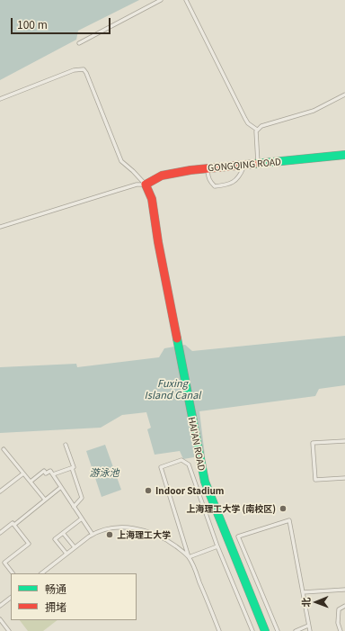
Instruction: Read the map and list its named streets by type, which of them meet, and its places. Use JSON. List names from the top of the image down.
{
  "streets": {
    "street": ["GONGQING ROAD", "HAI'AN ROAD"]
  },
  "crossings": [
    ["GONGQING ROAD", "HAI'AN ROAD"]
  ],
  "water": ["Fuxing Island Canal", "游泳池"],
  "places": ["Indoor Stadium", "上海理工大学 (南校区)", "上海理工大学"],
  "legend": ["畅通", "拥堵"],
  "scale_bar": "100 m",
  "north": "left"
}
